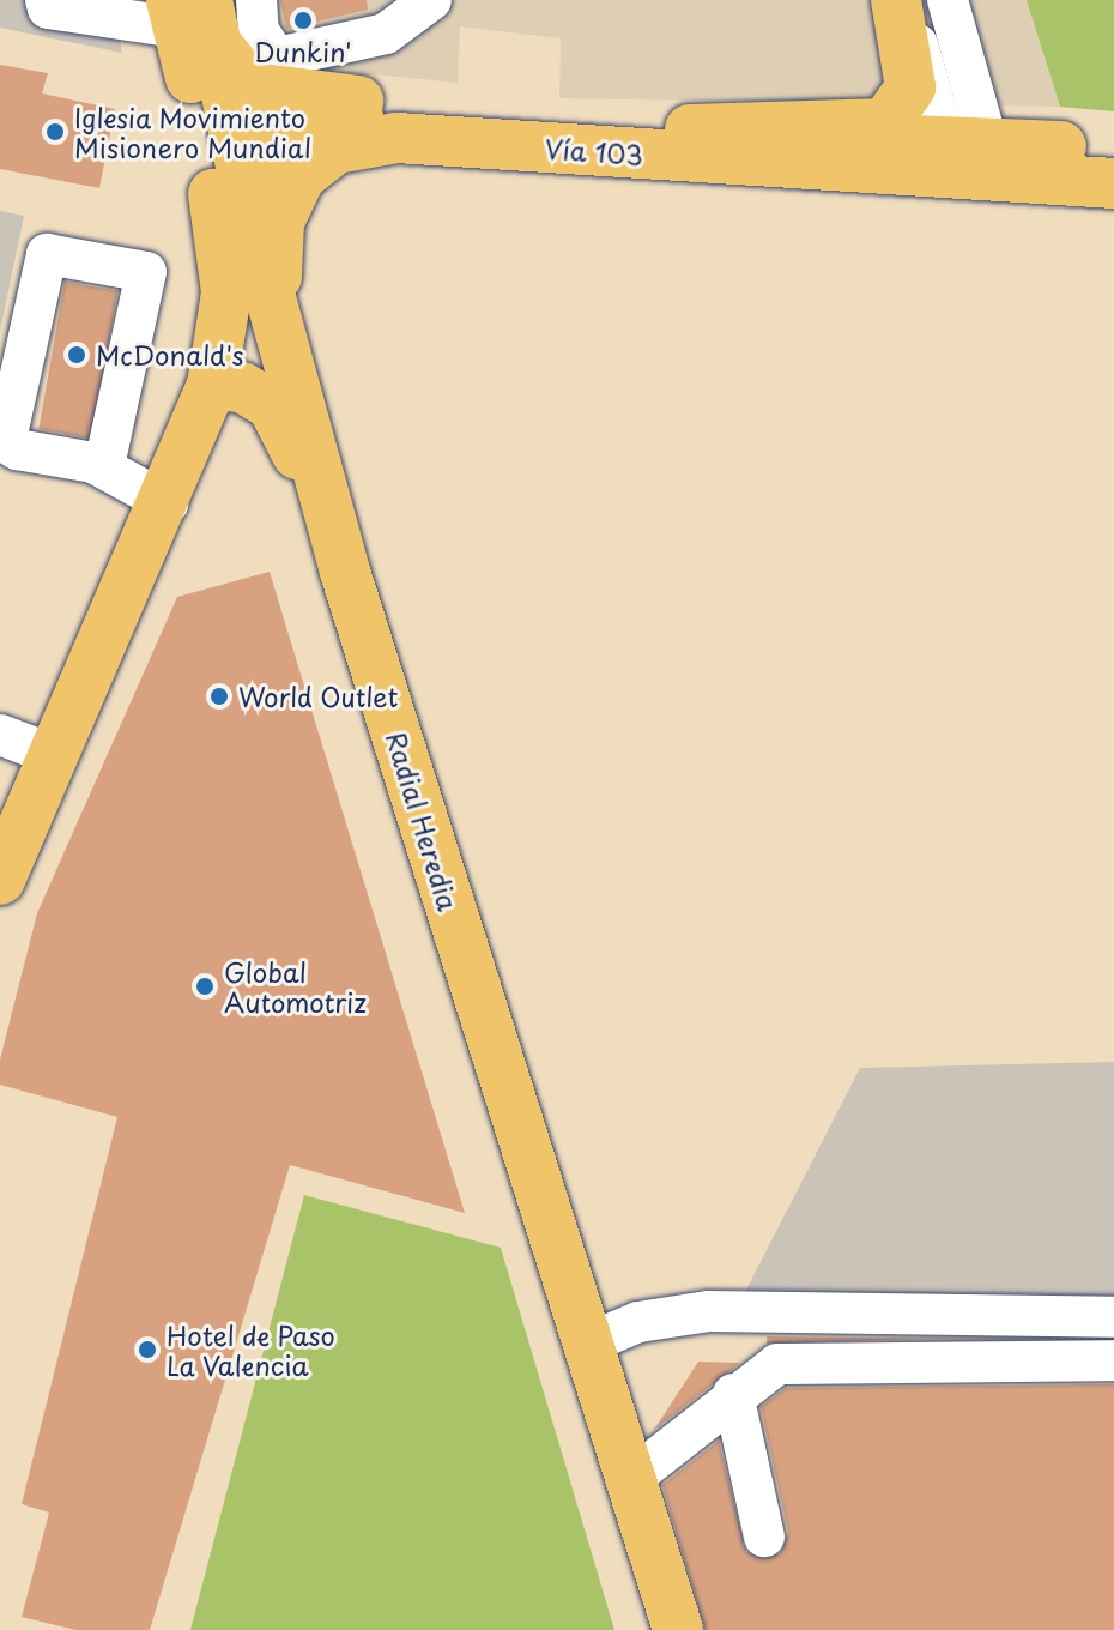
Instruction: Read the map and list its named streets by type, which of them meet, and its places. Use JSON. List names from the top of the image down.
{
  "streets": {
    "main road": ["Vía 103", "Radial Heredia"]
  },
  "crossings": [
    ["Vía 103", "Radial Heredia"]
  ],
  "places": [
    "Dunkin'",
    "Iglesia Movimiento Misionero Mundial",
    "McDonald's",
    "World Outlet",
    "Global Automotriz",
    "Hotel de Paso La Valencia"
  ]
}
